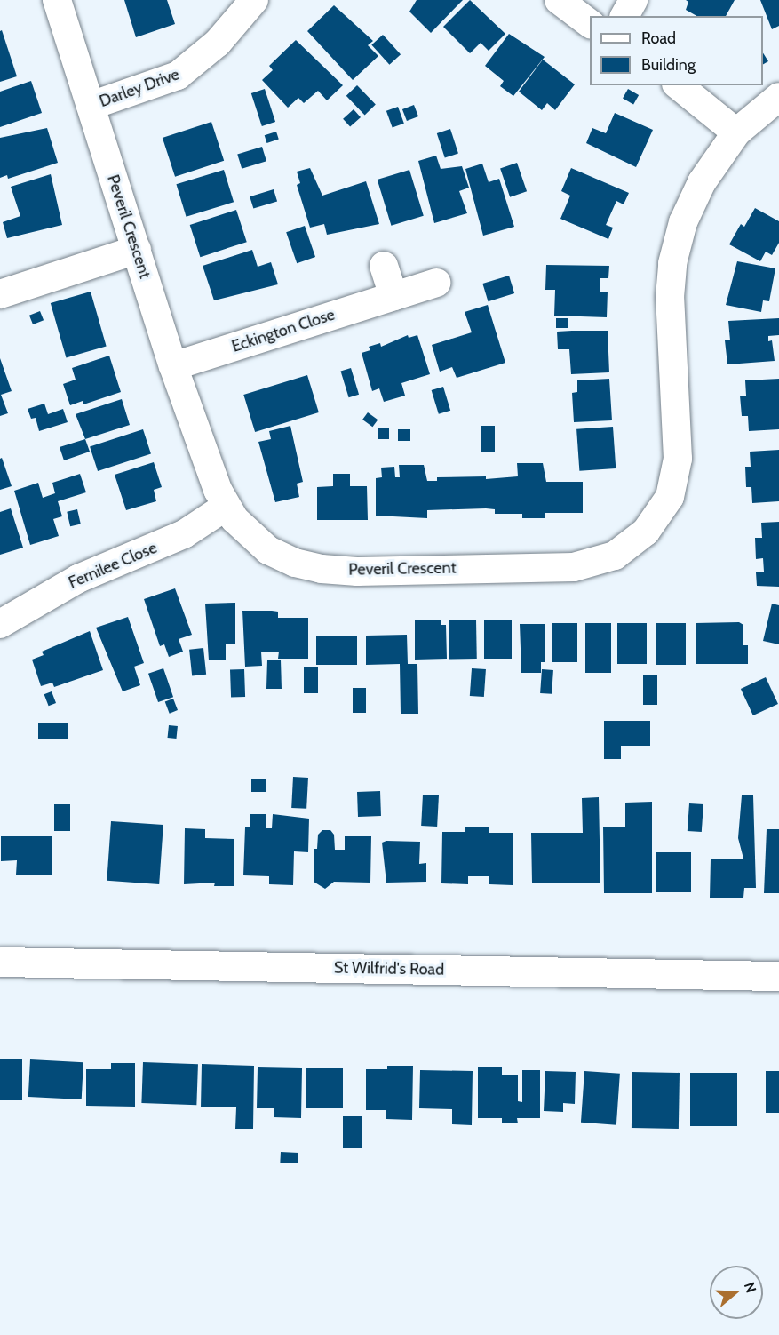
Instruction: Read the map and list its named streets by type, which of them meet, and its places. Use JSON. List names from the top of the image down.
{
  "streets": {
    "street": [
      "Darley Drive",
      "Peveril Crescent",
      "Eckington Close",
      "Fernilee Close",
      "St Wilfrid's Road"
    ]
  },
  "crossings": [
    ["Darley Drive", "Peveril Crescent"],
    ["Peveril Crescent", "Eckington Close"],
    ["Peveril Crescent", "Fernilee Close"]
  ],
  "legend": ["Road", "Building"],
  "north": "right"
}
